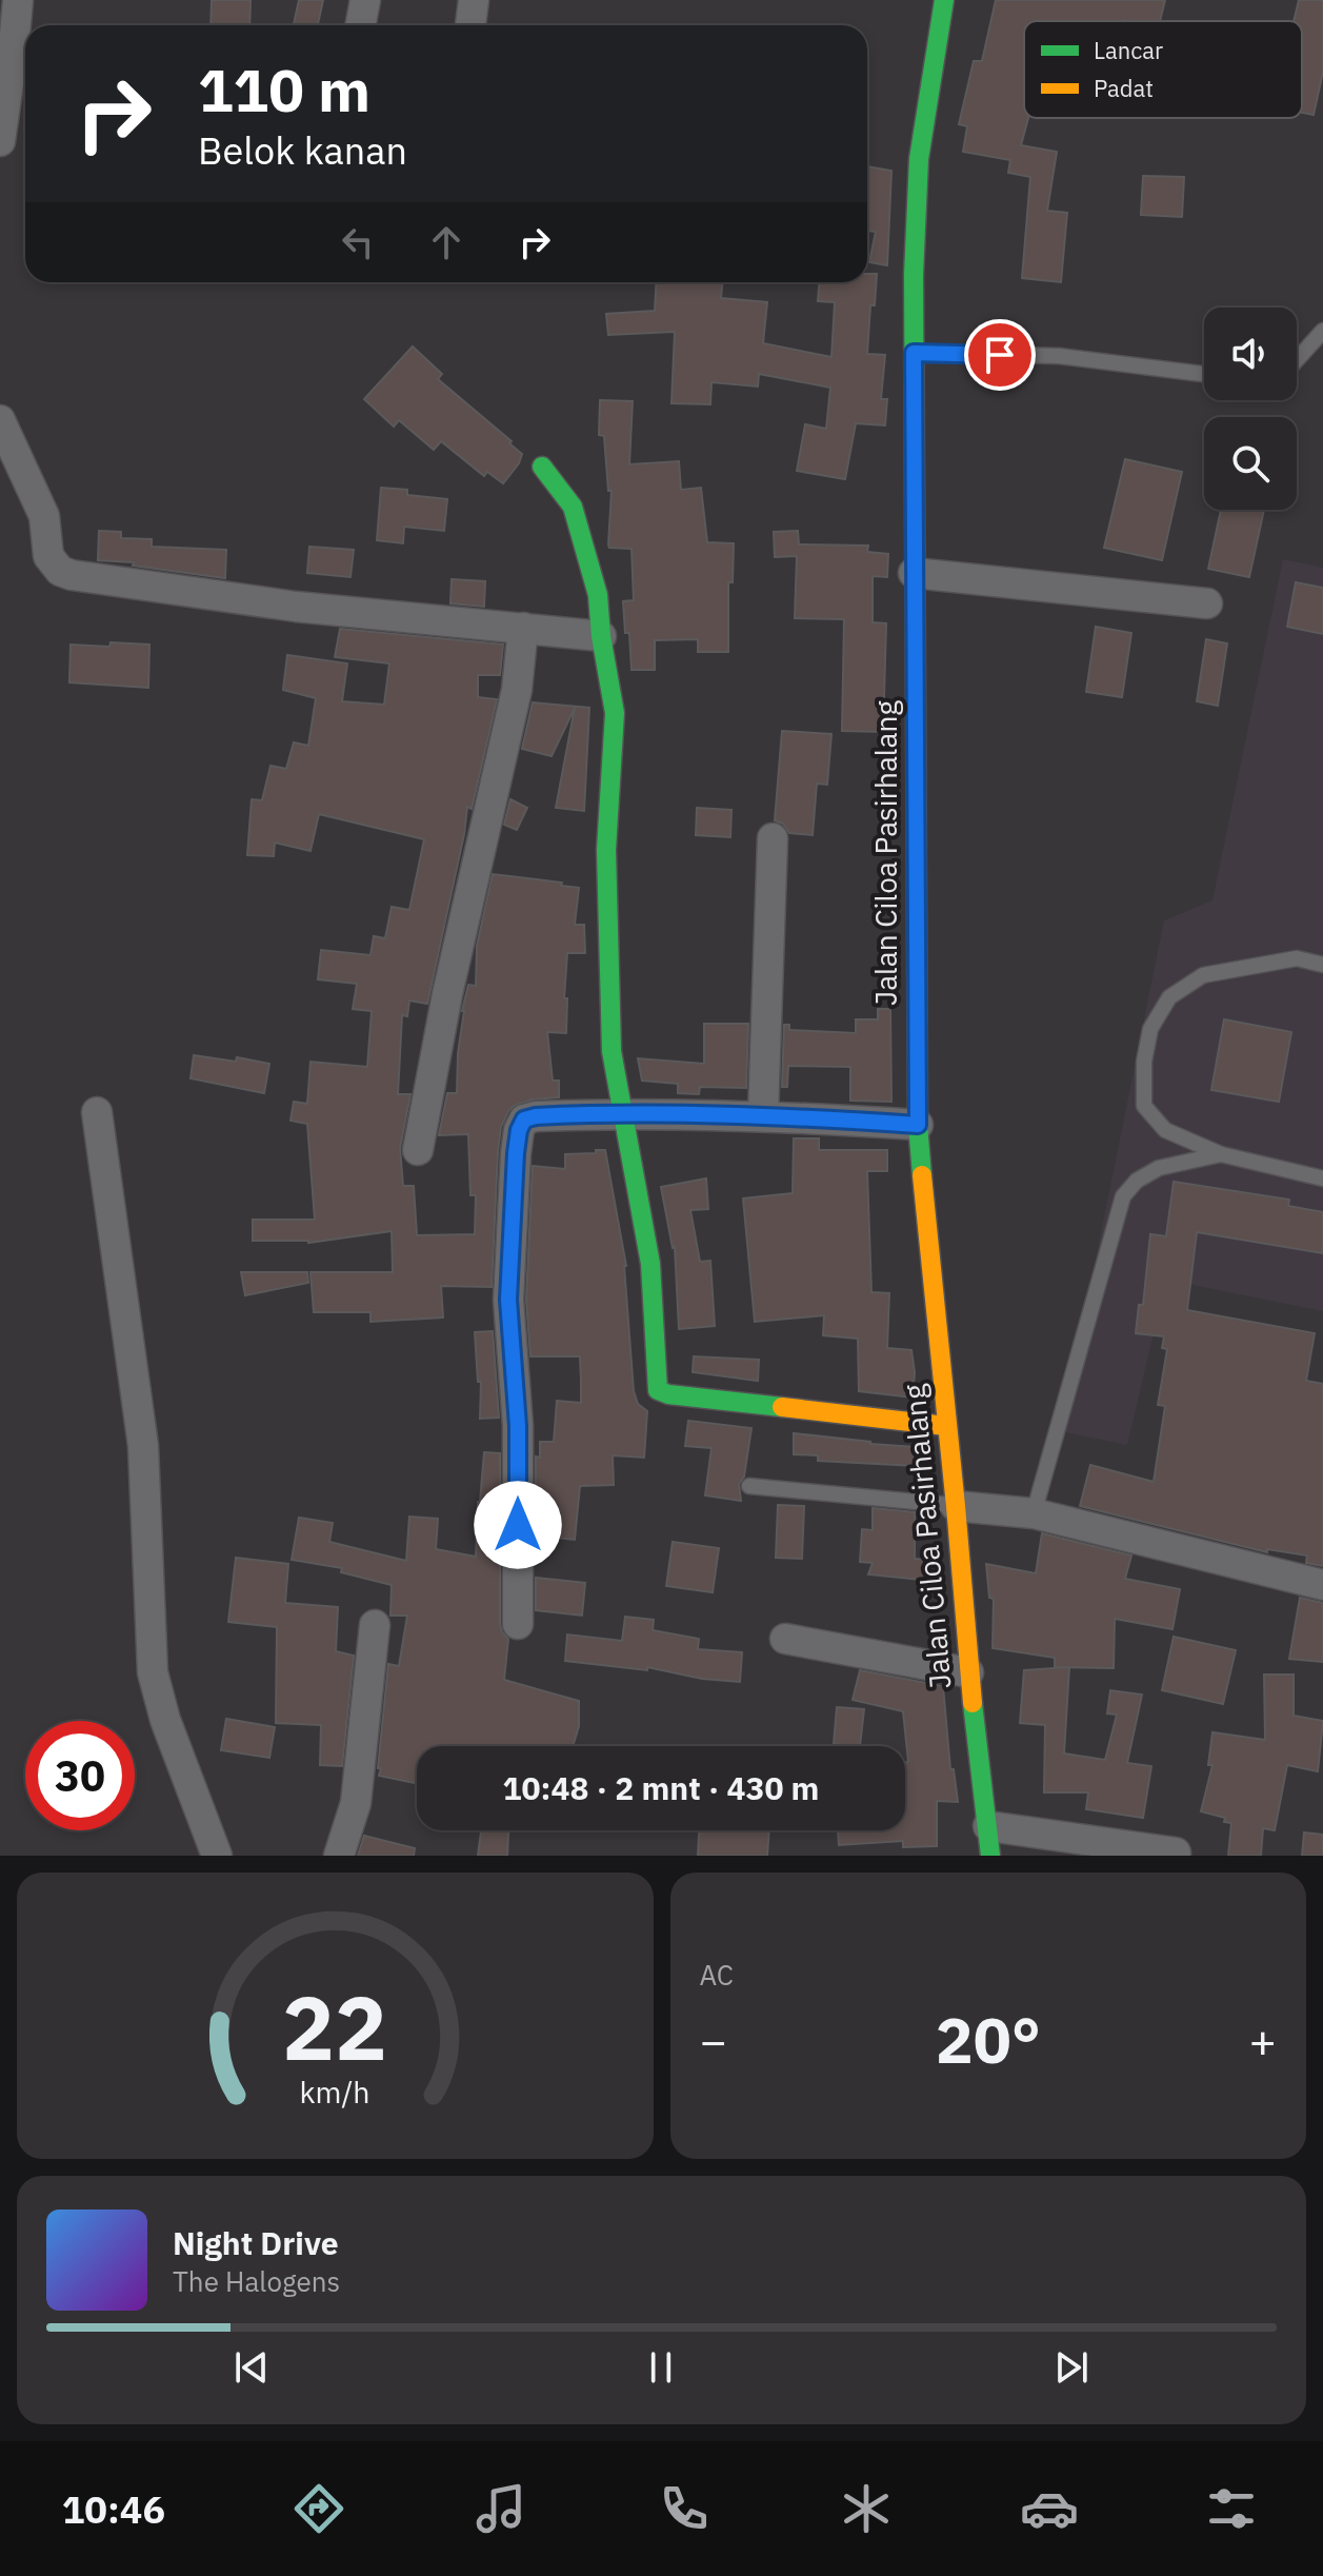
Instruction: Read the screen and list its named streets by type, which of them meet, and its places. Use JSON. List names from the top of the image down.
{
  "streets": {
    "main road": ["Jalan Ciloa Pasirhalang"]
  },
  "legend": ["Lancar", "Padat"],
  "page": {
    "turn": ["110 m", "Belok kanan"],
    "limit": "30",
    "trip": "10:48 · 2 mnt · 430 m",
    "tile": "AC",
    "heat": ["−", "20°", "+"],
    "song": ["Night Drive", "The Halogens"],
    "tabs": "10:46",
    "gauge": ["22", "km/h"]
  }
}
